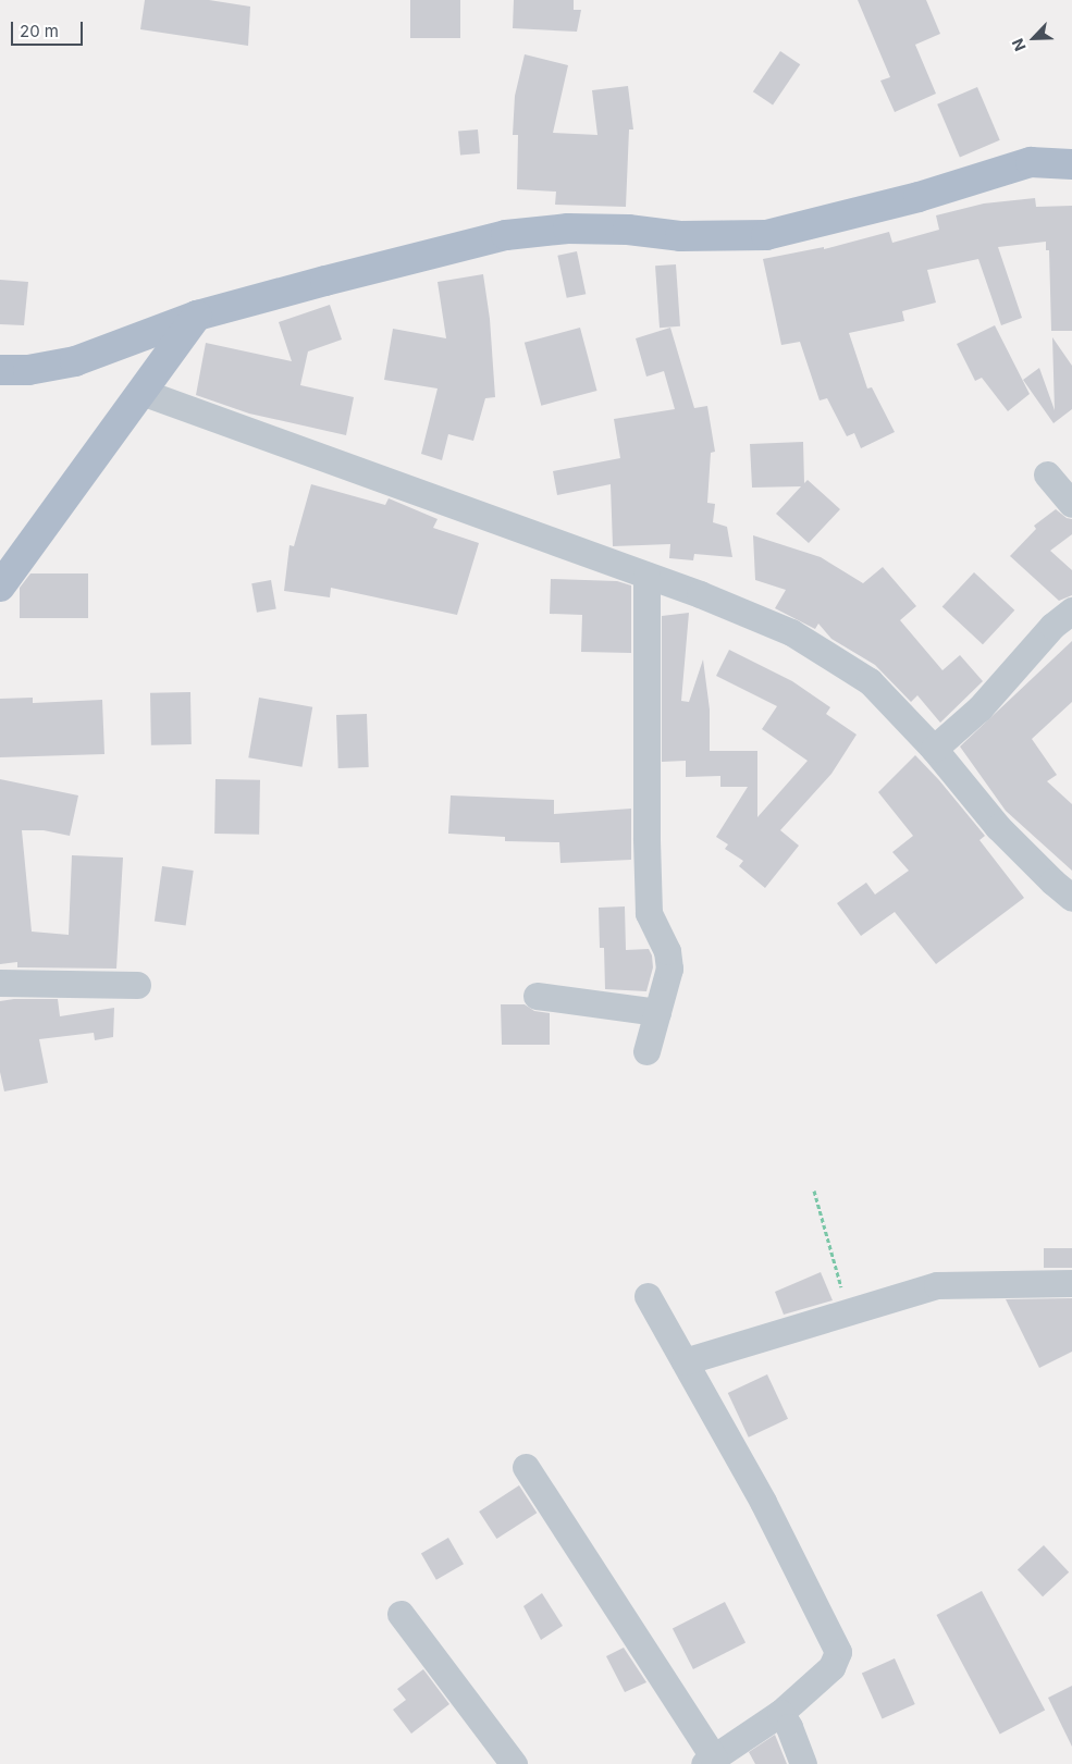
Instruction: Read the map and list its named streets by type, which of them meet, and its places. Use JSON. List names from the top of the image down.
{
  "scale_bar": "20 m",
  "north": "bottom left"
}
